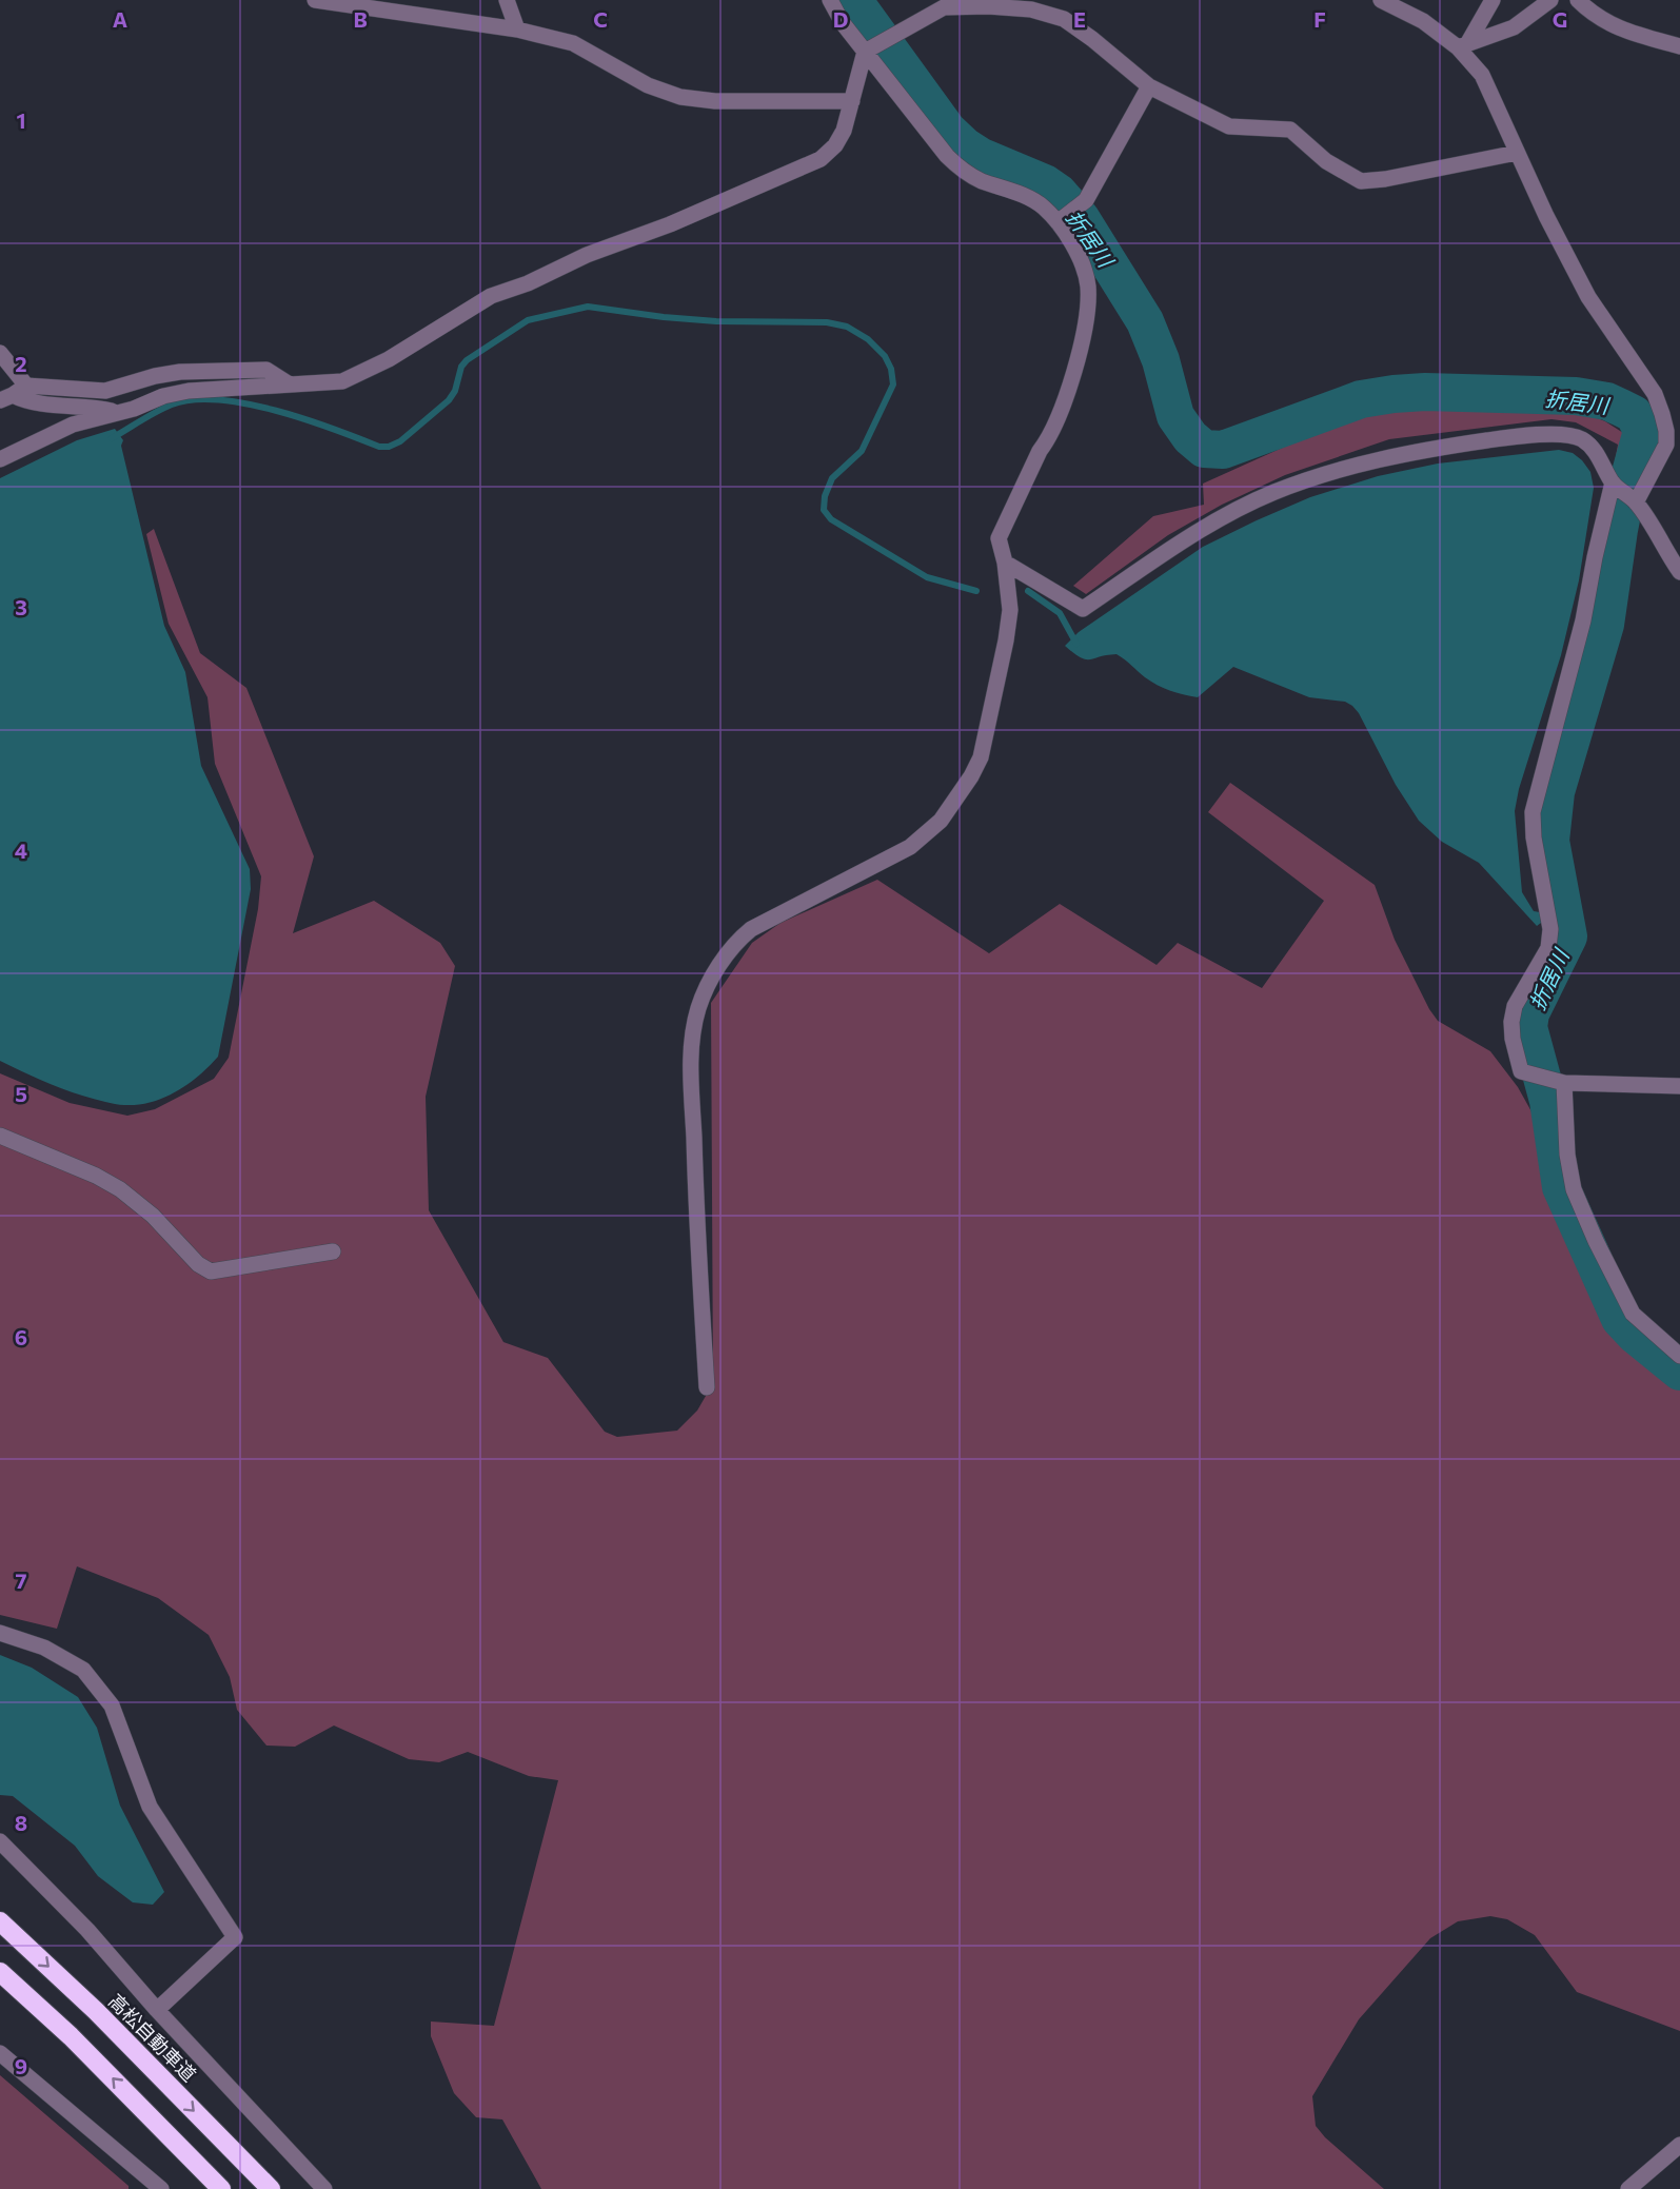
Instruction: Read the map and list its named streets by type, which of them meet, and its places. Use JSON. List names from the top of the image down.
{
  "streets": {
    "highway": ["高松自動車道"]
  },
  "water": ["折居川"],
  "grid": {
    "columns": [
      "A",
      "B",
      "C",
      "D",
      "E",
      "F",
      "G"
    ],
    "rows": [
      "1",
      "2",
      "3",
      "4",
      "5",
      "6",
      "7",
      "8",
      "9"
    ]
  }
}
